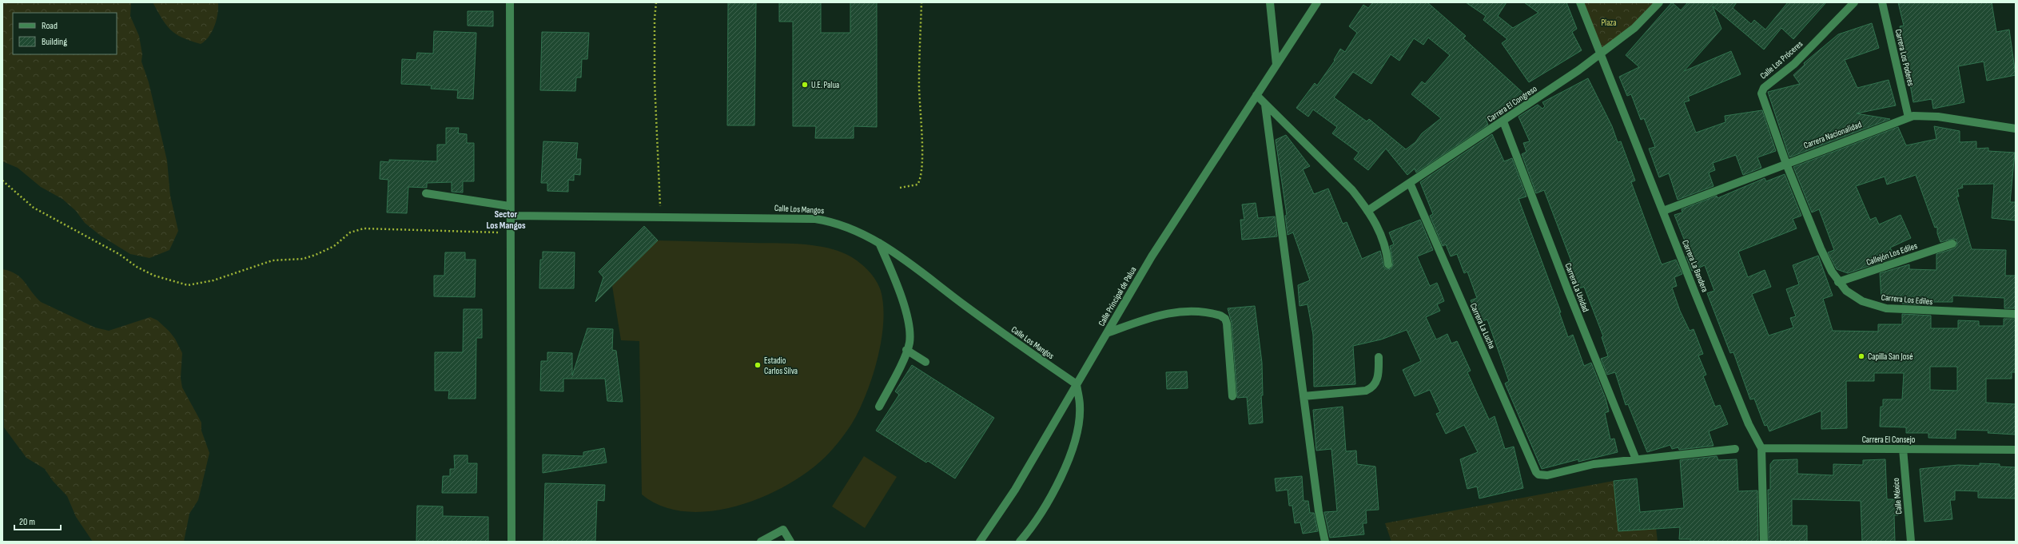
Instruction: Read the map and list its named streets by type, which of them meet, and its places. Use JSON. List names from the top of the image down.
{
  "streets": {
    "street": [
      "Carrera Los Poderes",
      "Calle Los Próceres",
      "Carrera El Congreso",
      "Carrera Nacionalidad",
      "Calle Los Mangos",
      "Callejón Los Ediles",
      "Carrera La Bandera",
      "Carrera La Unidad",
      "Calle Principal de Palua",
      "Carrera Los Ediles",
      "Carrera La Lucha",
      "Carrera El Consejo",
      "Calle México"
    ]
  },
  "crossings": [
    ["Carrera Los Poderes", "Carrera Nacionalidad"],
    ["Calle Los Próceres", "Carrera Nacionalidad"],
    ["Calle Los Próceres", "Carrera Los Ediles"],
    ["Carrera El Congreso", "Carrera La Bandera"],
    ["Carrera El Congreso", "Carrera La Unidad"],
    ["Carrera El Congreso", "Carrera La Lucha"],
    ["Carrera Nacionalidad", "Carrera La Bandera"],
    ["Carrera Nacionalidad", "Carrera Los Ediles"],
    ["Calle Los Mangos", "Calle Principal de Palua"],
    ["Callejón Los Ediles", "Carrera Los Ediles"],
    ["Carrera La Bandera", "Carrera El Consejo"],
    ["Carrera La Unidad", "Carrera La Lucha"],
    ["Carrera El Consejo", "Calle México"]
  ],
  "districts": ["Sector Los Mangos"],
  "parks": ["Plaza"],
  "places": ["U.E. Palua", "Capilla San José", "Estadio Carlos Silva"],
  "legend": ["Road", "Building"],
  "scale_bar": "20 m"
}
